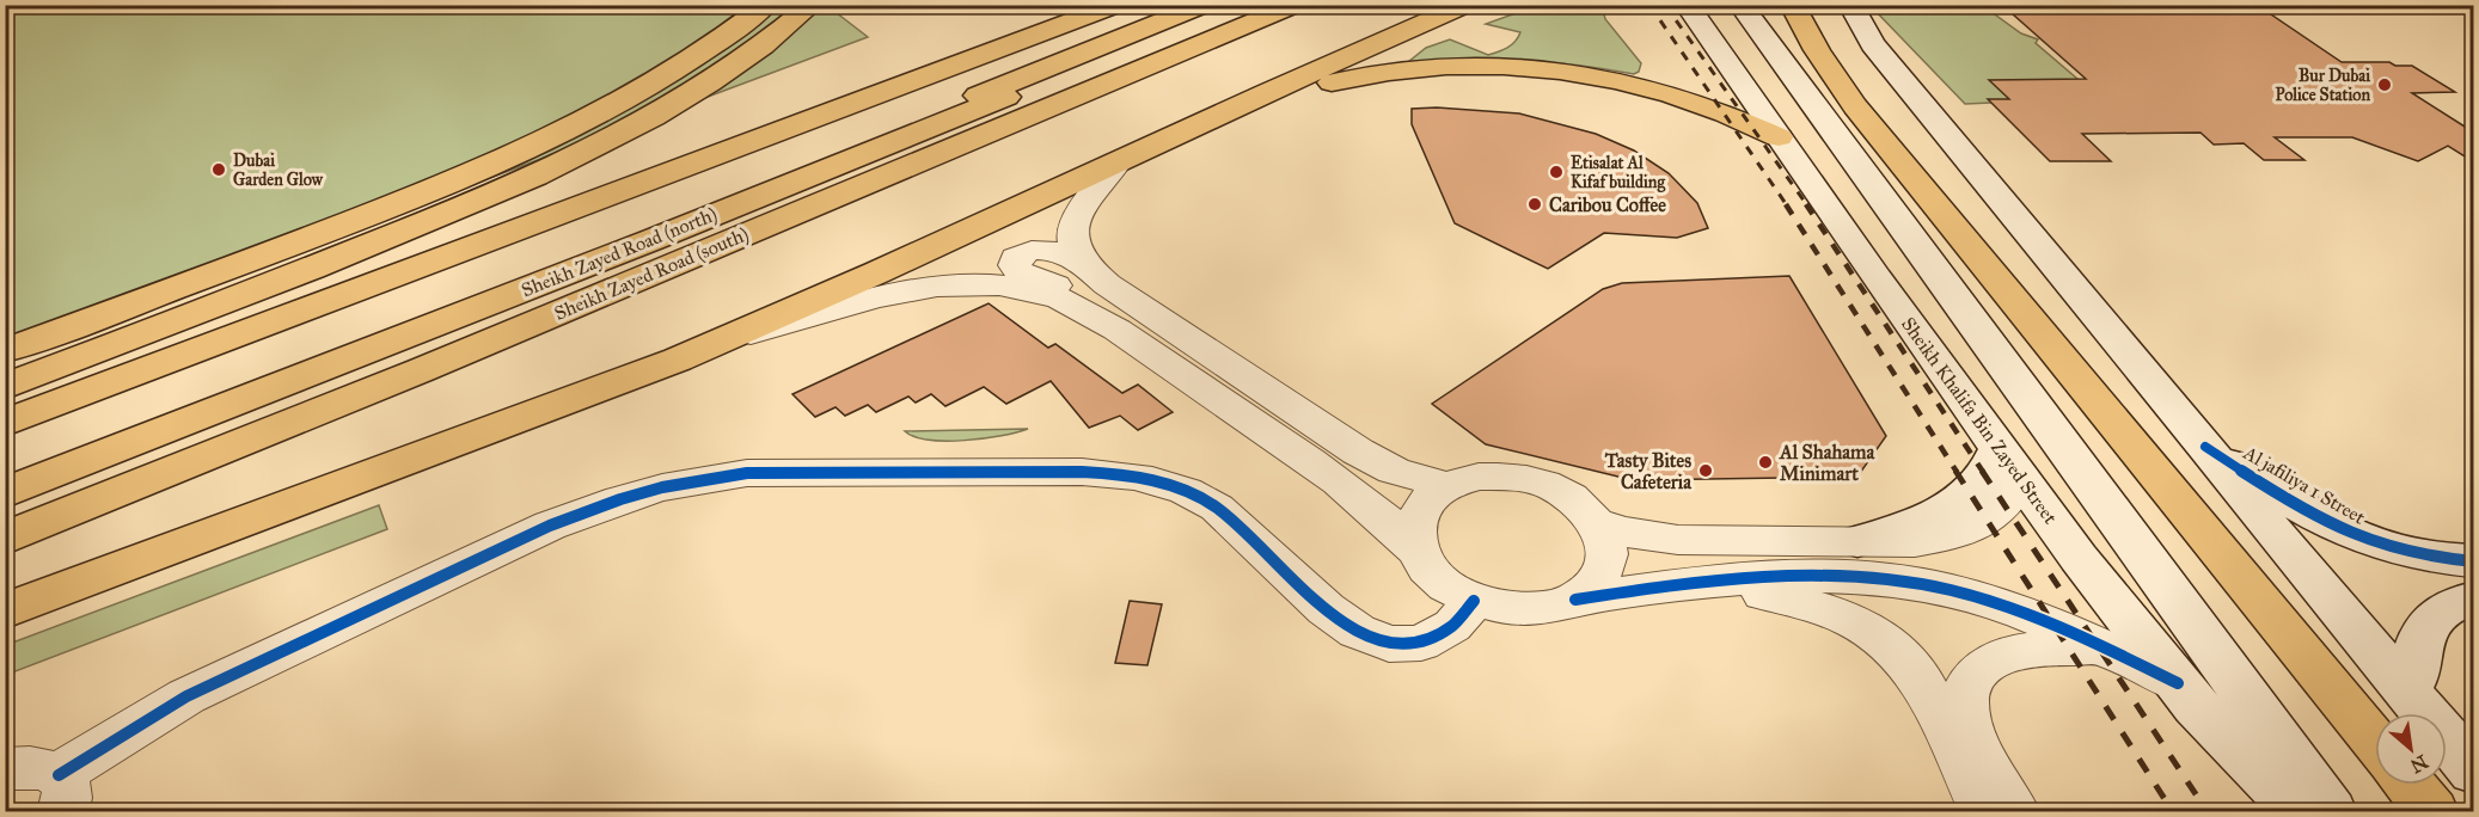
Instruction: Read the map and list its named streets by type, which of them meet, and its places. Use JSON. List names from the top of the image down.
{
  "streets": {
    "highway": ["Sheikh Zayed Road (north)", "Sheikh Zayed Road (south)"],
    "main road": ["Sheikh Khalifa Bin Zayed Street", "Al jafiliya 1 Street"]
  },
  "places": [
    "Bur Dubai Police Station",
    "Dubai Garden Glow",
    "Etisalat Al Kifaf building",
    "Caribou Coffee",
    "Al Shahama Minimart",
    "Tasty Bites Cafeteria"
  ],
  "north": "bottom right"
}
